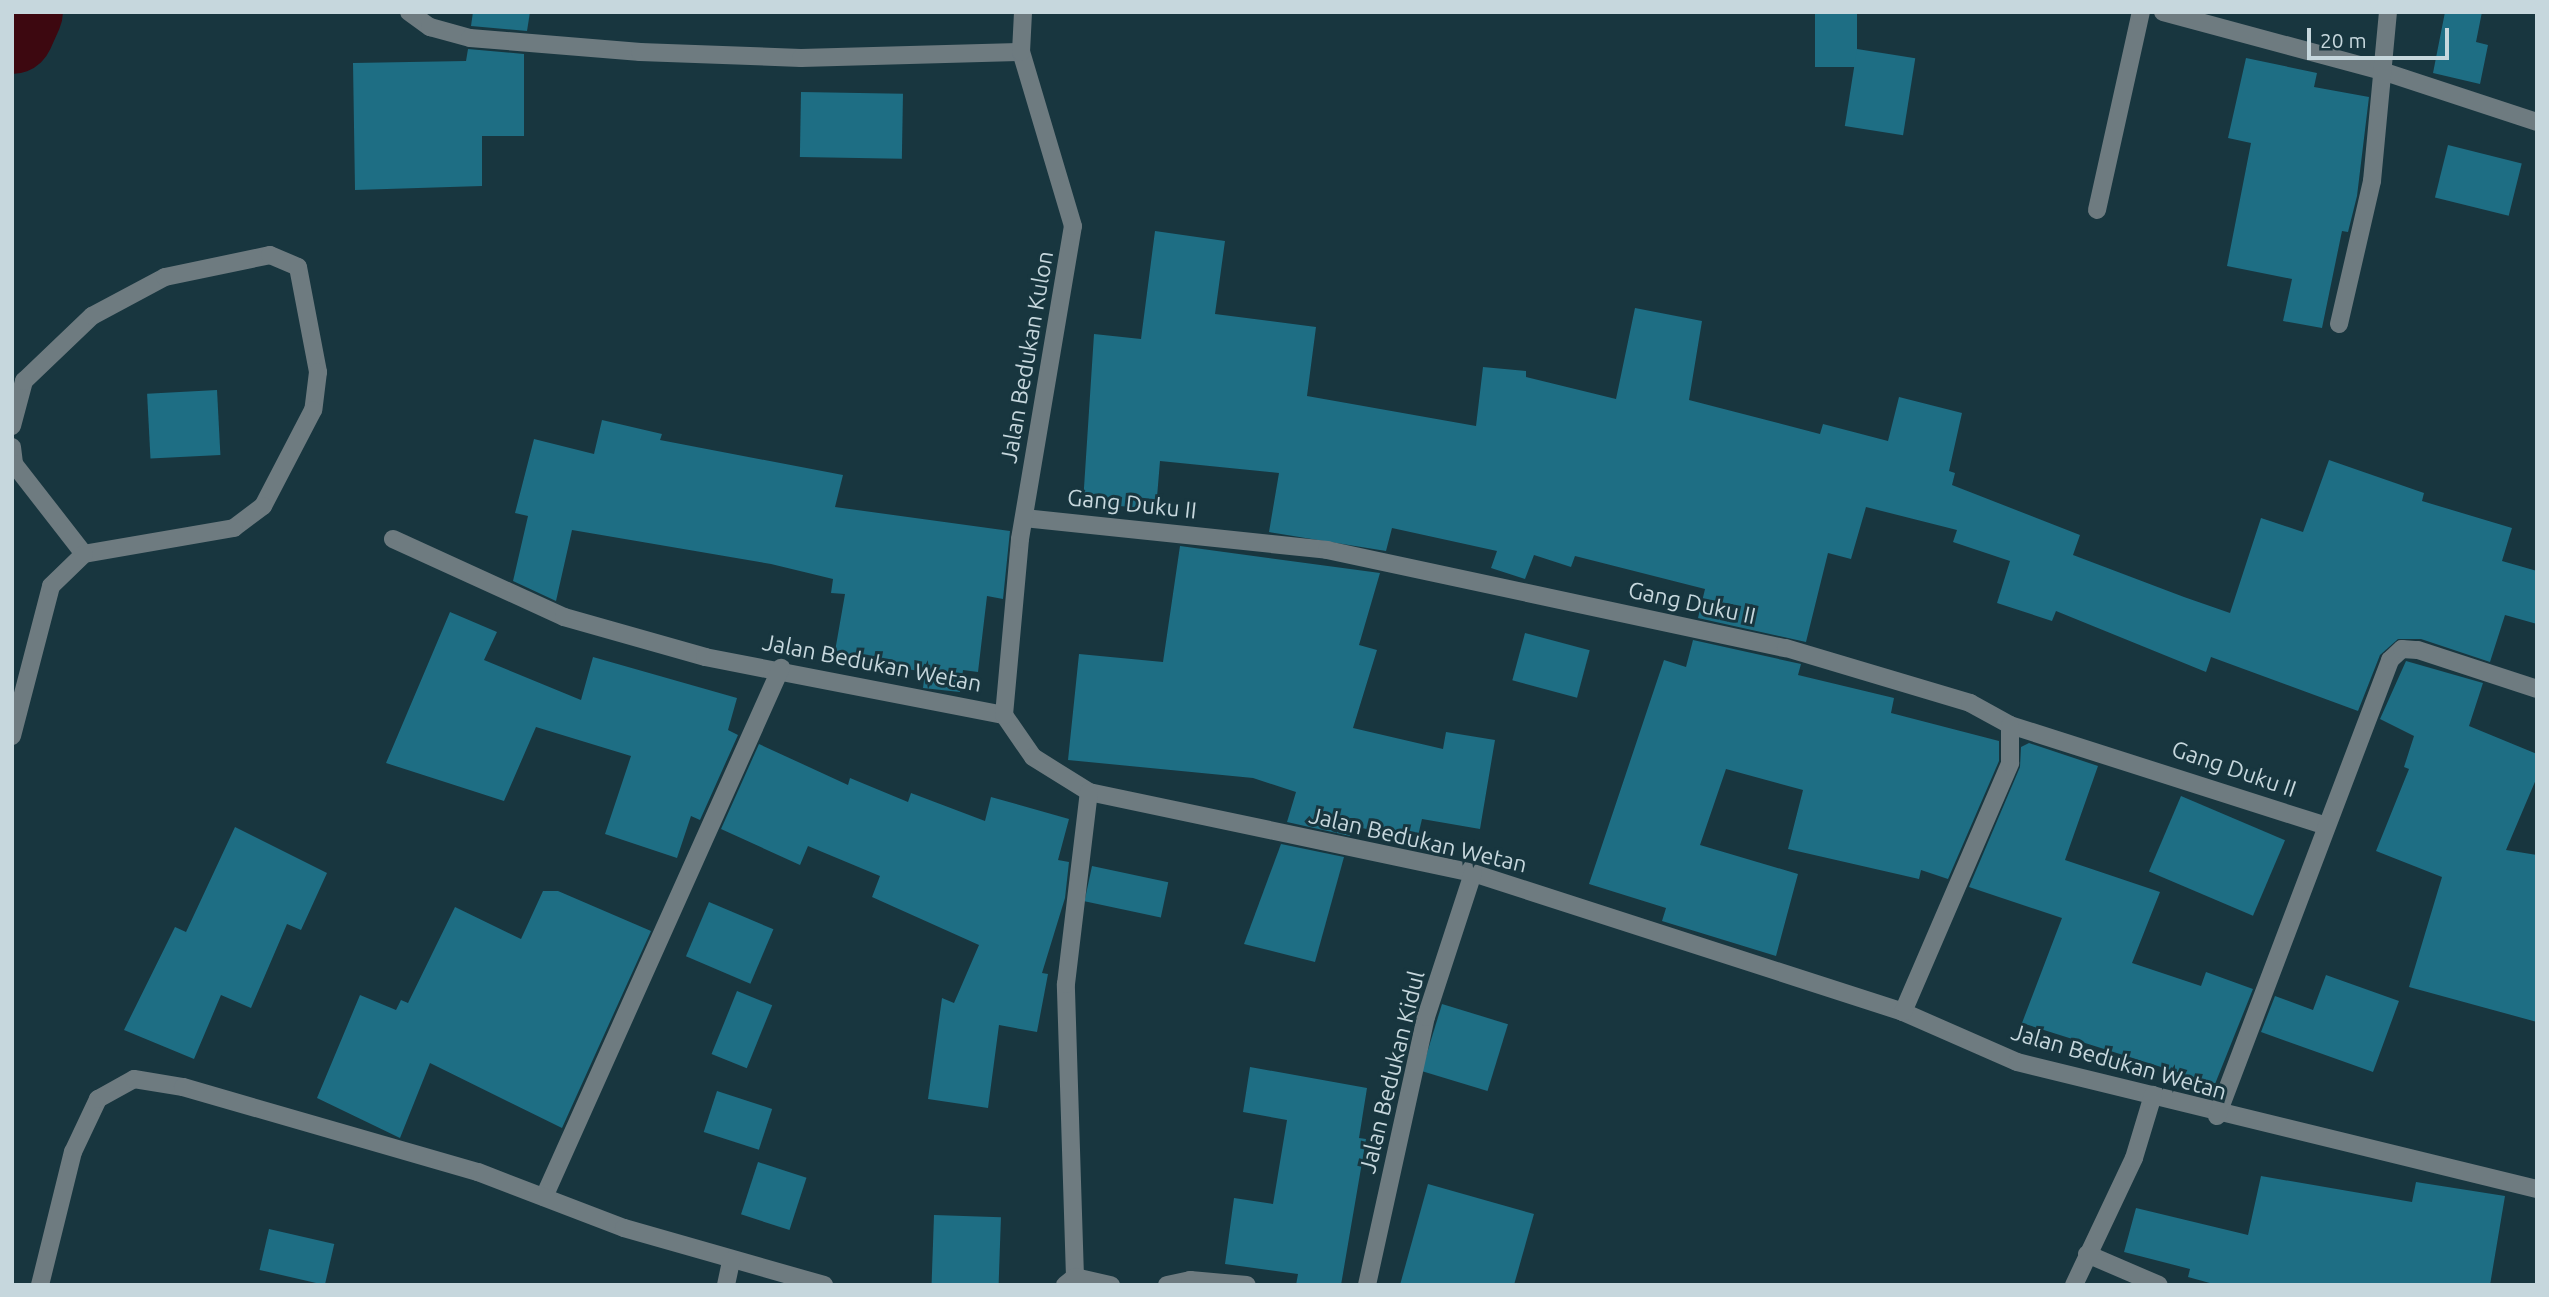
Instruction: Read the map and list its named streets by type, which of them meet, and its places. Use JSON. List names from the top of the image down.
{
  "streets": {
    "street": [
      "Jalan Bedukan Kulon",
      "Gang Duku II",
      "Jalan Bedukan Wetan",
      "Jalan Bedukan Kidul"
    ]
  },
  "crossings": [
    ["Jalan Bedukan Kulon", "Gang Duku II"],
    ["Jalan Bedukan Kulon", "Jalan Bedukan Wetan"],
    ["Jalan Bedukan Wetan", "Jalan Bedukan Kidul"]
  ],
  "scale_bar": "20 m"
}
